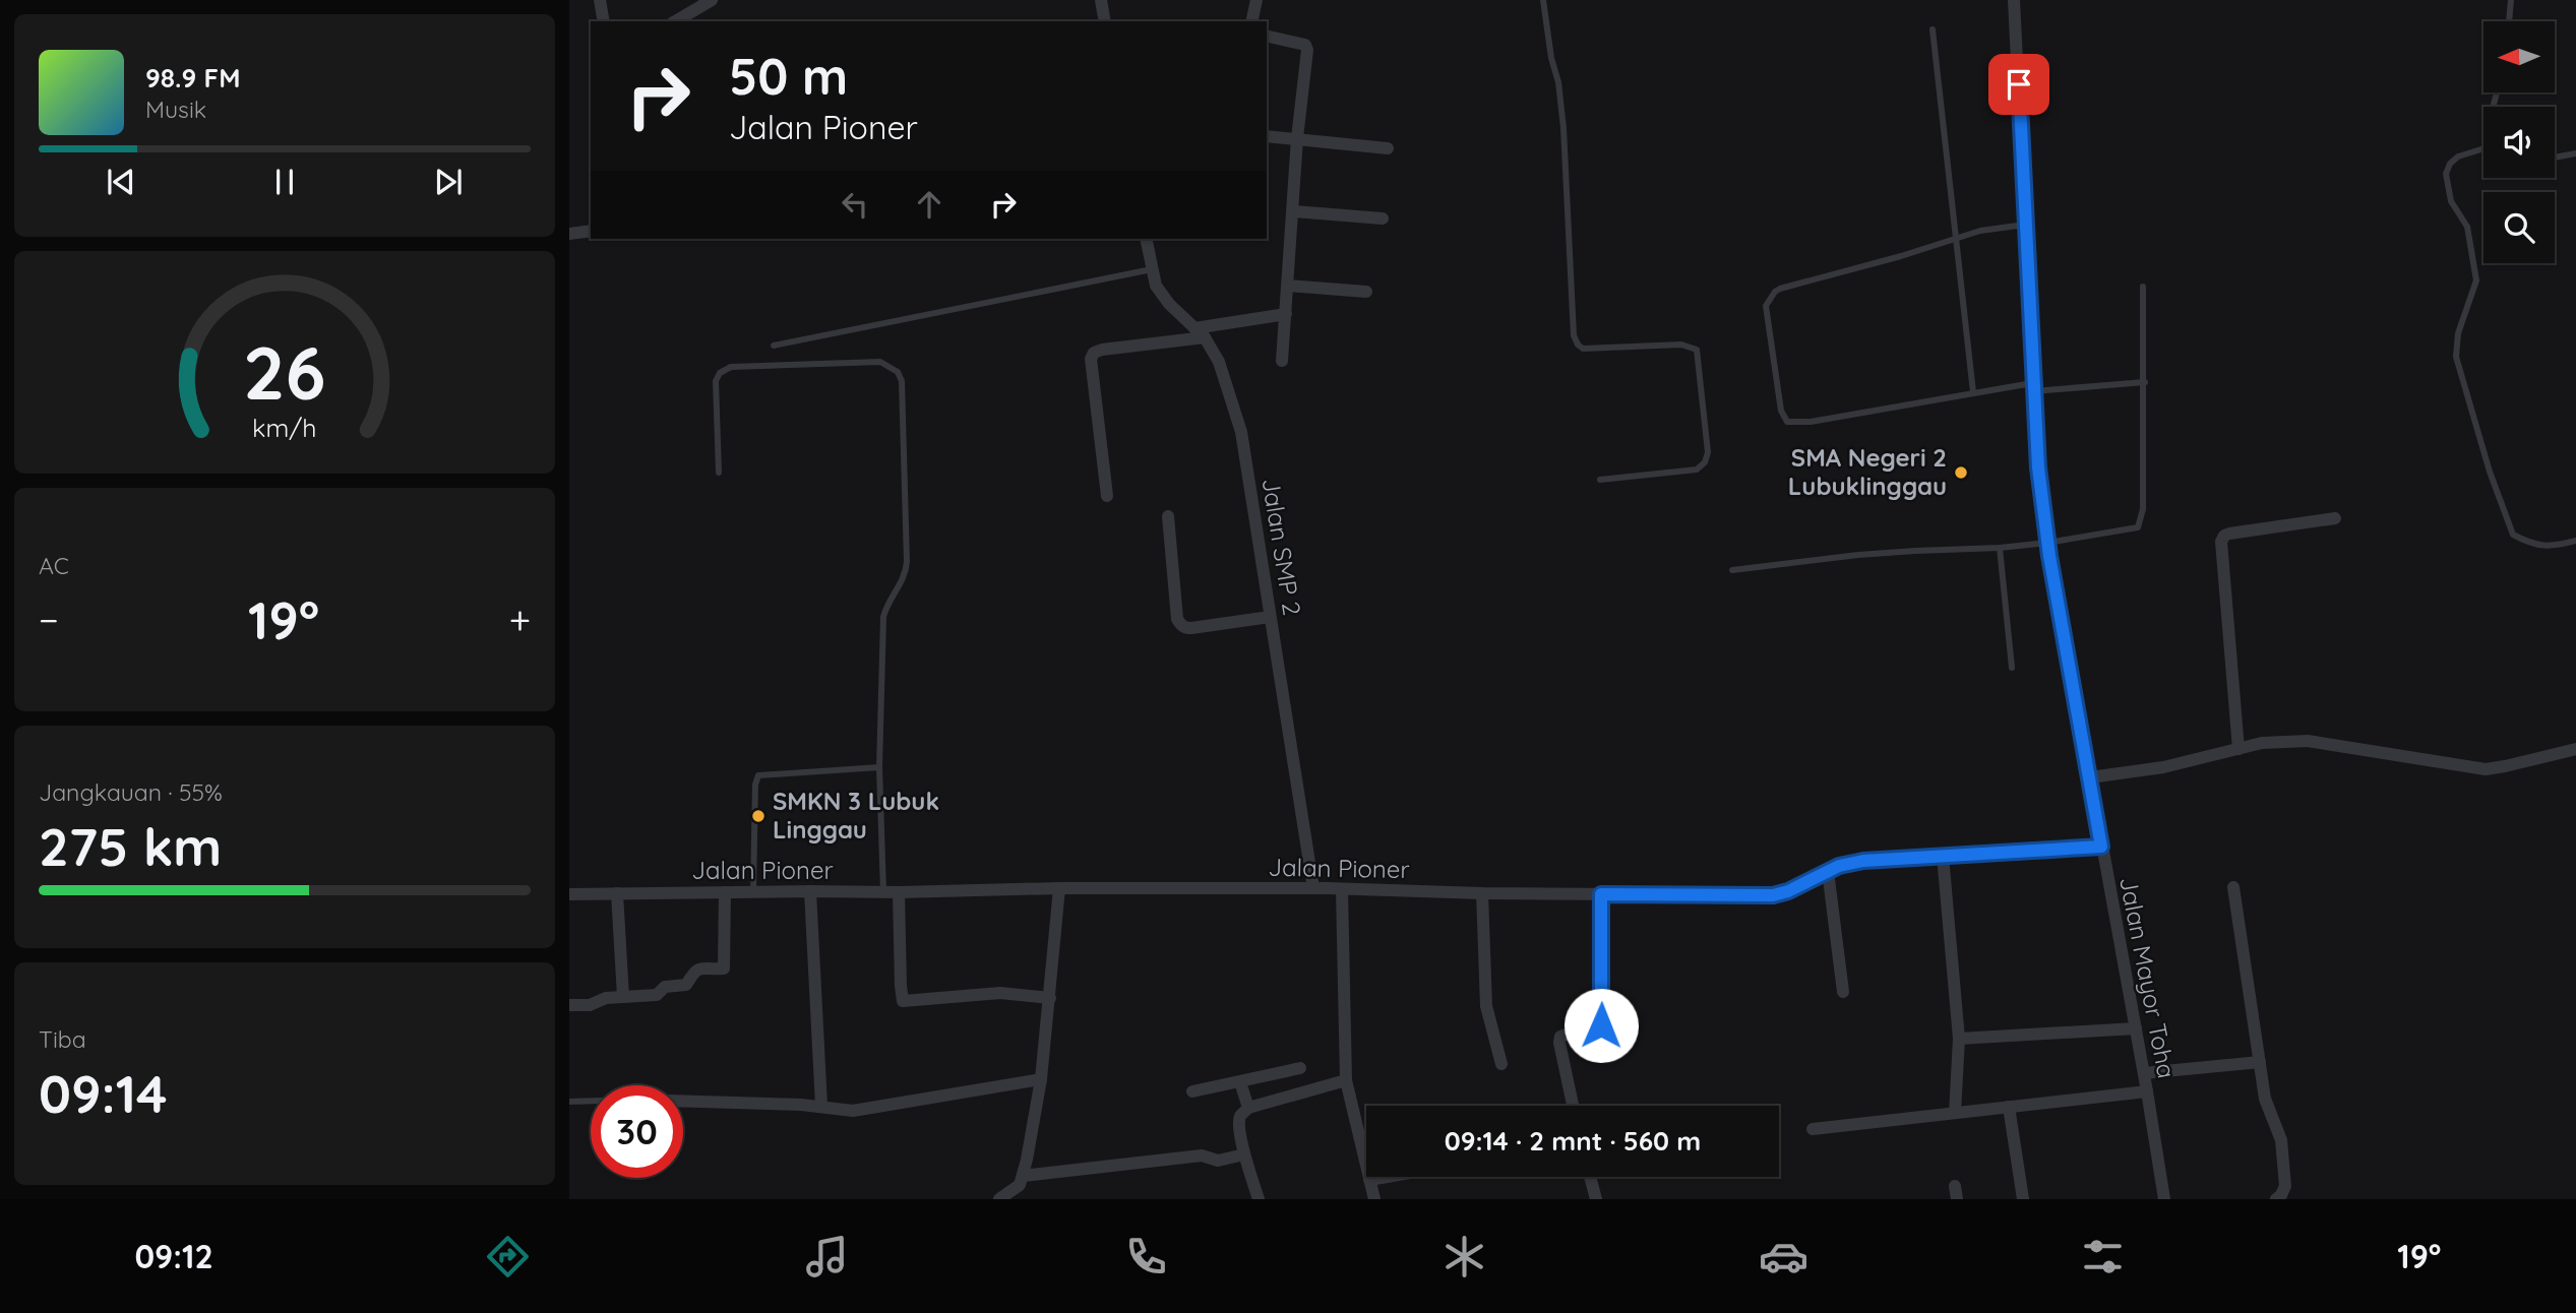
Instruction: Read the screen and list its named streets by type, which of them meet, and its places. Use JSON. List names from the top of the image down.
{
  "streets": {
    "street": ["Jalan SMP 2", "Jalan Pioner", "Jalan Mayor Toha"]
  },
  "crossings": [
    ["Jalan SMP 2", "Jalan Pioner"],
    ["Jalan Pioner", "Jalan Mayor Toha"]
  ],
  "places": ["SMA Negeri 2 Lubuklinggau", "SMKN 3 Lubuk Linggau"],
  "north": "left",
  "page": {
    "turn": ["50 m", "Jalan Pioner"],
    "song": ["98.9 FM", "Musik"],
    "tile": [
      "AC",
      ["Jangkauan · 55%", "275 km"],
      ["Tiba", "09:14"]
    ],
    "heat": ["−", "19°", "+"],
    "limit": "30",
    "trip": "09:14 · 2 mnt · 560 m",
    "tabs": ["09:12", "19°"],
    "gauge": ["26", "km/h"]
  }
}
